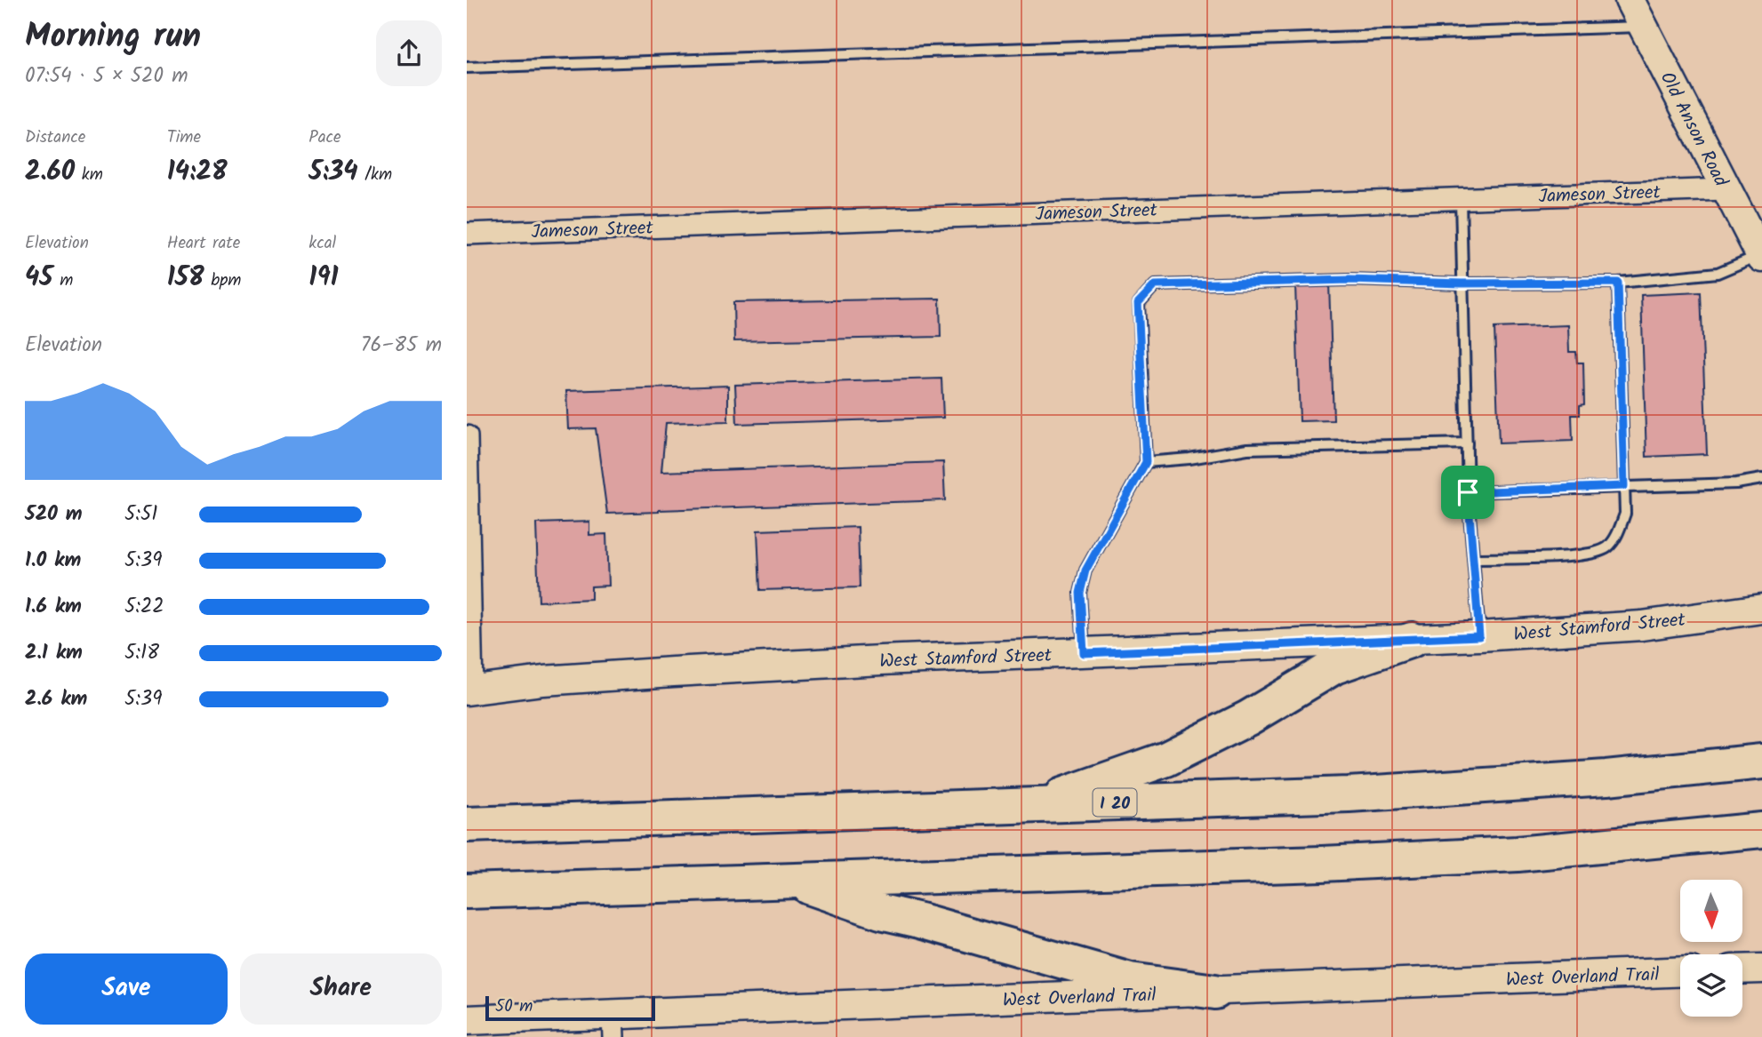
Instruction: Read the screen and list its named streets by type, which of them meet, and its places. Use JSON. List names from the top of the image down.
{
  "streets": {
    "highway": ["I 20"],
    "main road": ["Old Anson Road", "West Stamford Street", "West Overland Trail"],
    "street": ["Jameson Street"]
  },
  "crossings": [
    ["Old Anson Road", "Jameson Street"]
  ],
  "scale_bar": "50 m",
  "north": "bottom",
  "page": {
    "heading": ["Morning run", "07:54 · 5 × 520 m"],
    "stats": [
      ["Distance", "2.60 km"],
      ["Time", "14:28"],
      ["Pace", "5:34 /km"],
      ["Elevation", "45 m"],
      ["Heart rate", "158 bpm"],
      ["kcal", "191"]
    ],
    "chart": ["Elevation", "76–85 m"],
    "list": [
      {
        "name": "520 m",
        "note": "5:51"
      },
      {
        "name": "1.0 km",
        "note": "5:39"
      },
      {
        "name": "1.6 km",
        "note": "5:22"
      },
      {
        "name": "2.1 km",
        "note": "5:18"
      },
      {
        "name": "2.6 km",
        "note": "5:39"
      }
    ],
    "buttons": ["Save", "Share"],
    "scale": "50 m"
  }
}
